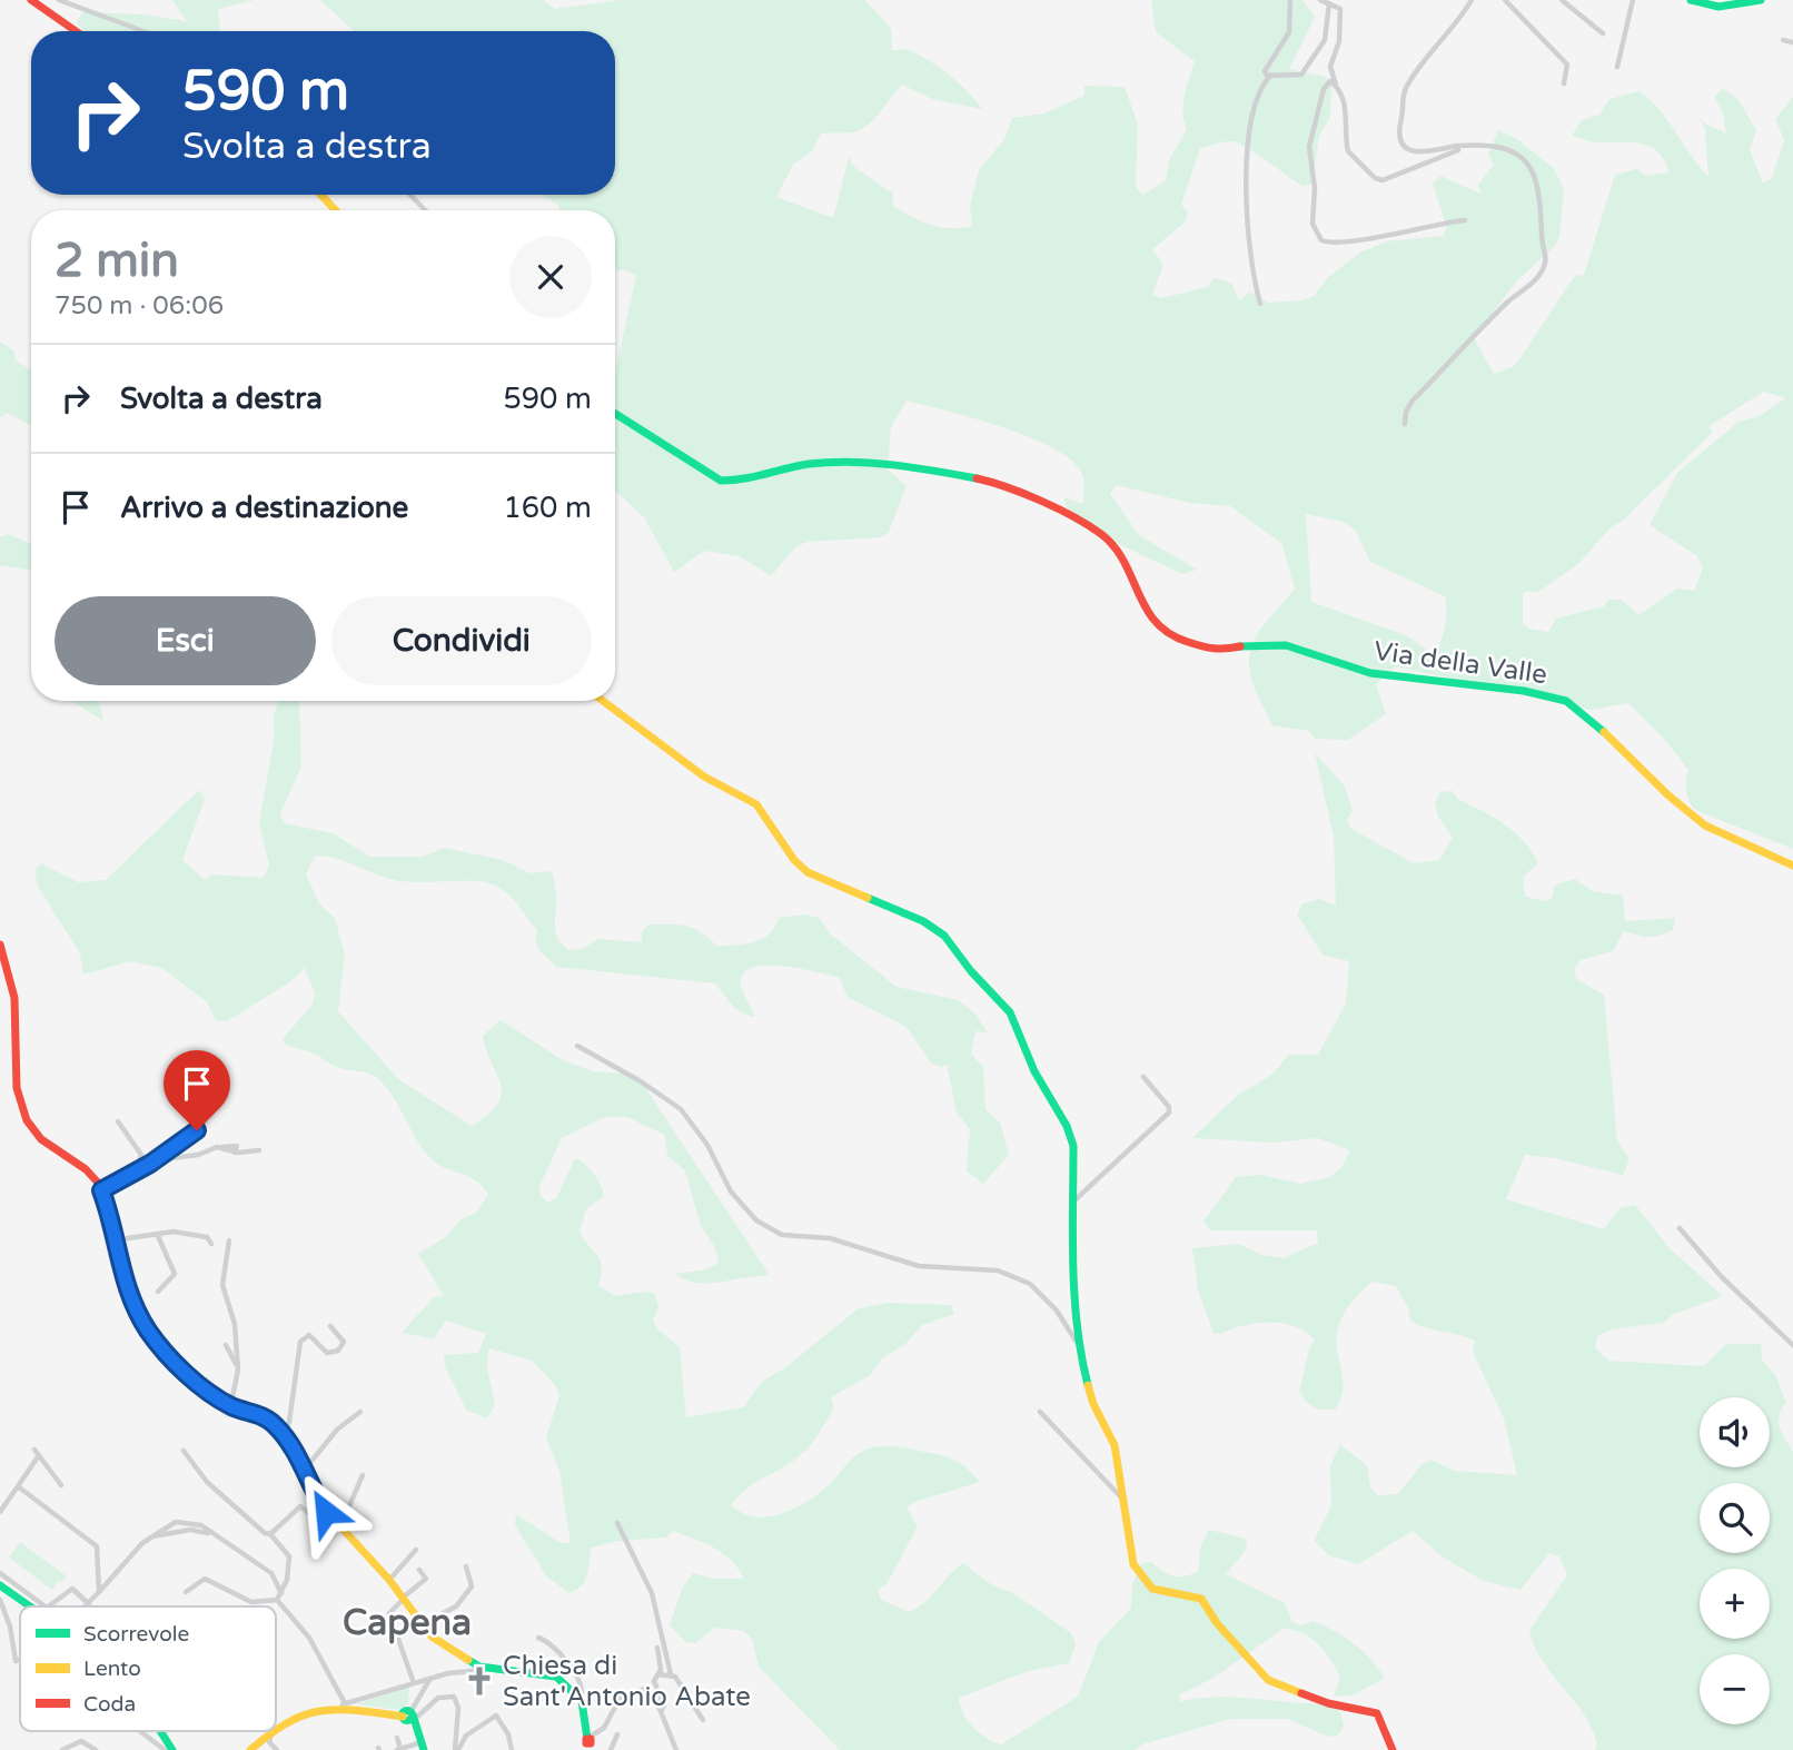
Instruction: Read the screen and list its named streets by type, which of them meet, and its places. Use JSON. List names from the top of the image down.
{
  "streets": {
    "street": ["Via della Valle"]
  },
  "districts": ["Capena"],
  "places": {
    "church": ["Chiesa di Sant'Antonio Abate"]
  },
  "legend": ["Scorrevole", "Lento", "Coda"],
  "page": {
    "turn": ["590 m", "Svolta a destra"],
    "heading": ["2 min", "750 m · 06:06"],
    "list": [
      {
        "name": "Svolta a destra",
        "value": "590 m"
      },
      {
        "name": "Arrivo a destinazione",
        "value": "160 m"
      }
    ],
    "buttons": ["Esci", "Condividi"],
    "map_buttons": ["+", "−"]
  }
}
